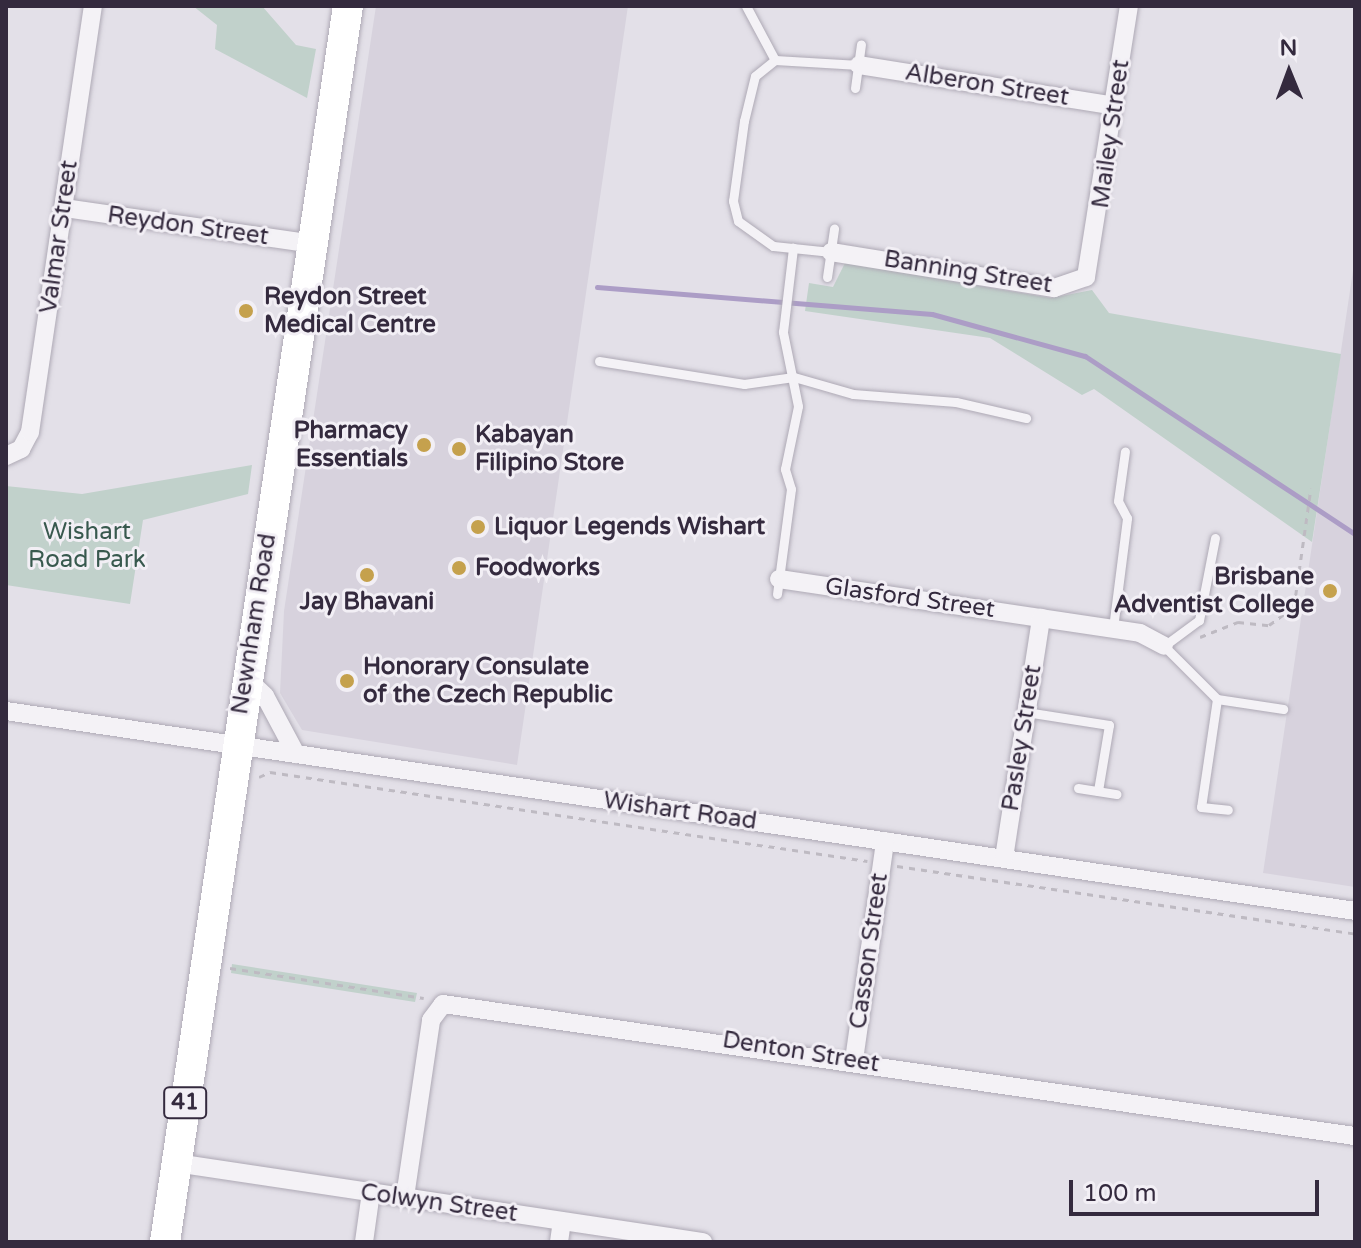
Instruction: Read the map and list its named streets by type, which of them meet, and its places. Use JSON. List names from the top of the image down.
{
  "streets": {
    "main road": ["Newnham Road", "41"],
    "street": [
      "Alberon Street",
      "Mailey Street",
      "Reydon Street",
      "Valmar Street",
      "Banning Street",
      "Glasford Street",
      "Pasley Street",
      "Wishart Road",
      "Casson Street",
      "Denton Street",
      "Colwyn Street"
    ]
  },
  "crossings": [
    ["Alberon Street", "Mailey Street"],
    ["Mailey Street", "Banning Street"],
    ["Reydon Street", "Valmar Street"],
    ["Reydon Street", "Newnham Road"],
    ["Glasford Street", "Pasley Street"],
    ["Newnham Road", "Wishart Road"],
    ["Newnham Road", "Colwyn Street"],
    ["Pasley Street", "Wishart Road"],
    ["Wishart Road", "Casson Street"],
    ["Casson Street", "Denton Street"]
  ],
  "parks": ["Wishart Road Park"],
  "places": [
    "Reydon Street Medical Centre",
    "Pharmacy Essentials",
    "Kabayan Filipino Store",
    "Liquor Legends Wishart",
    "Foodworks",
    "Jay Bhavani",
    "Brisbane Adventist College",
    "Honorary Consulate of the Czech Republic"
  ],
  "scale_bar": "100 m",
  "north": "top"
}
